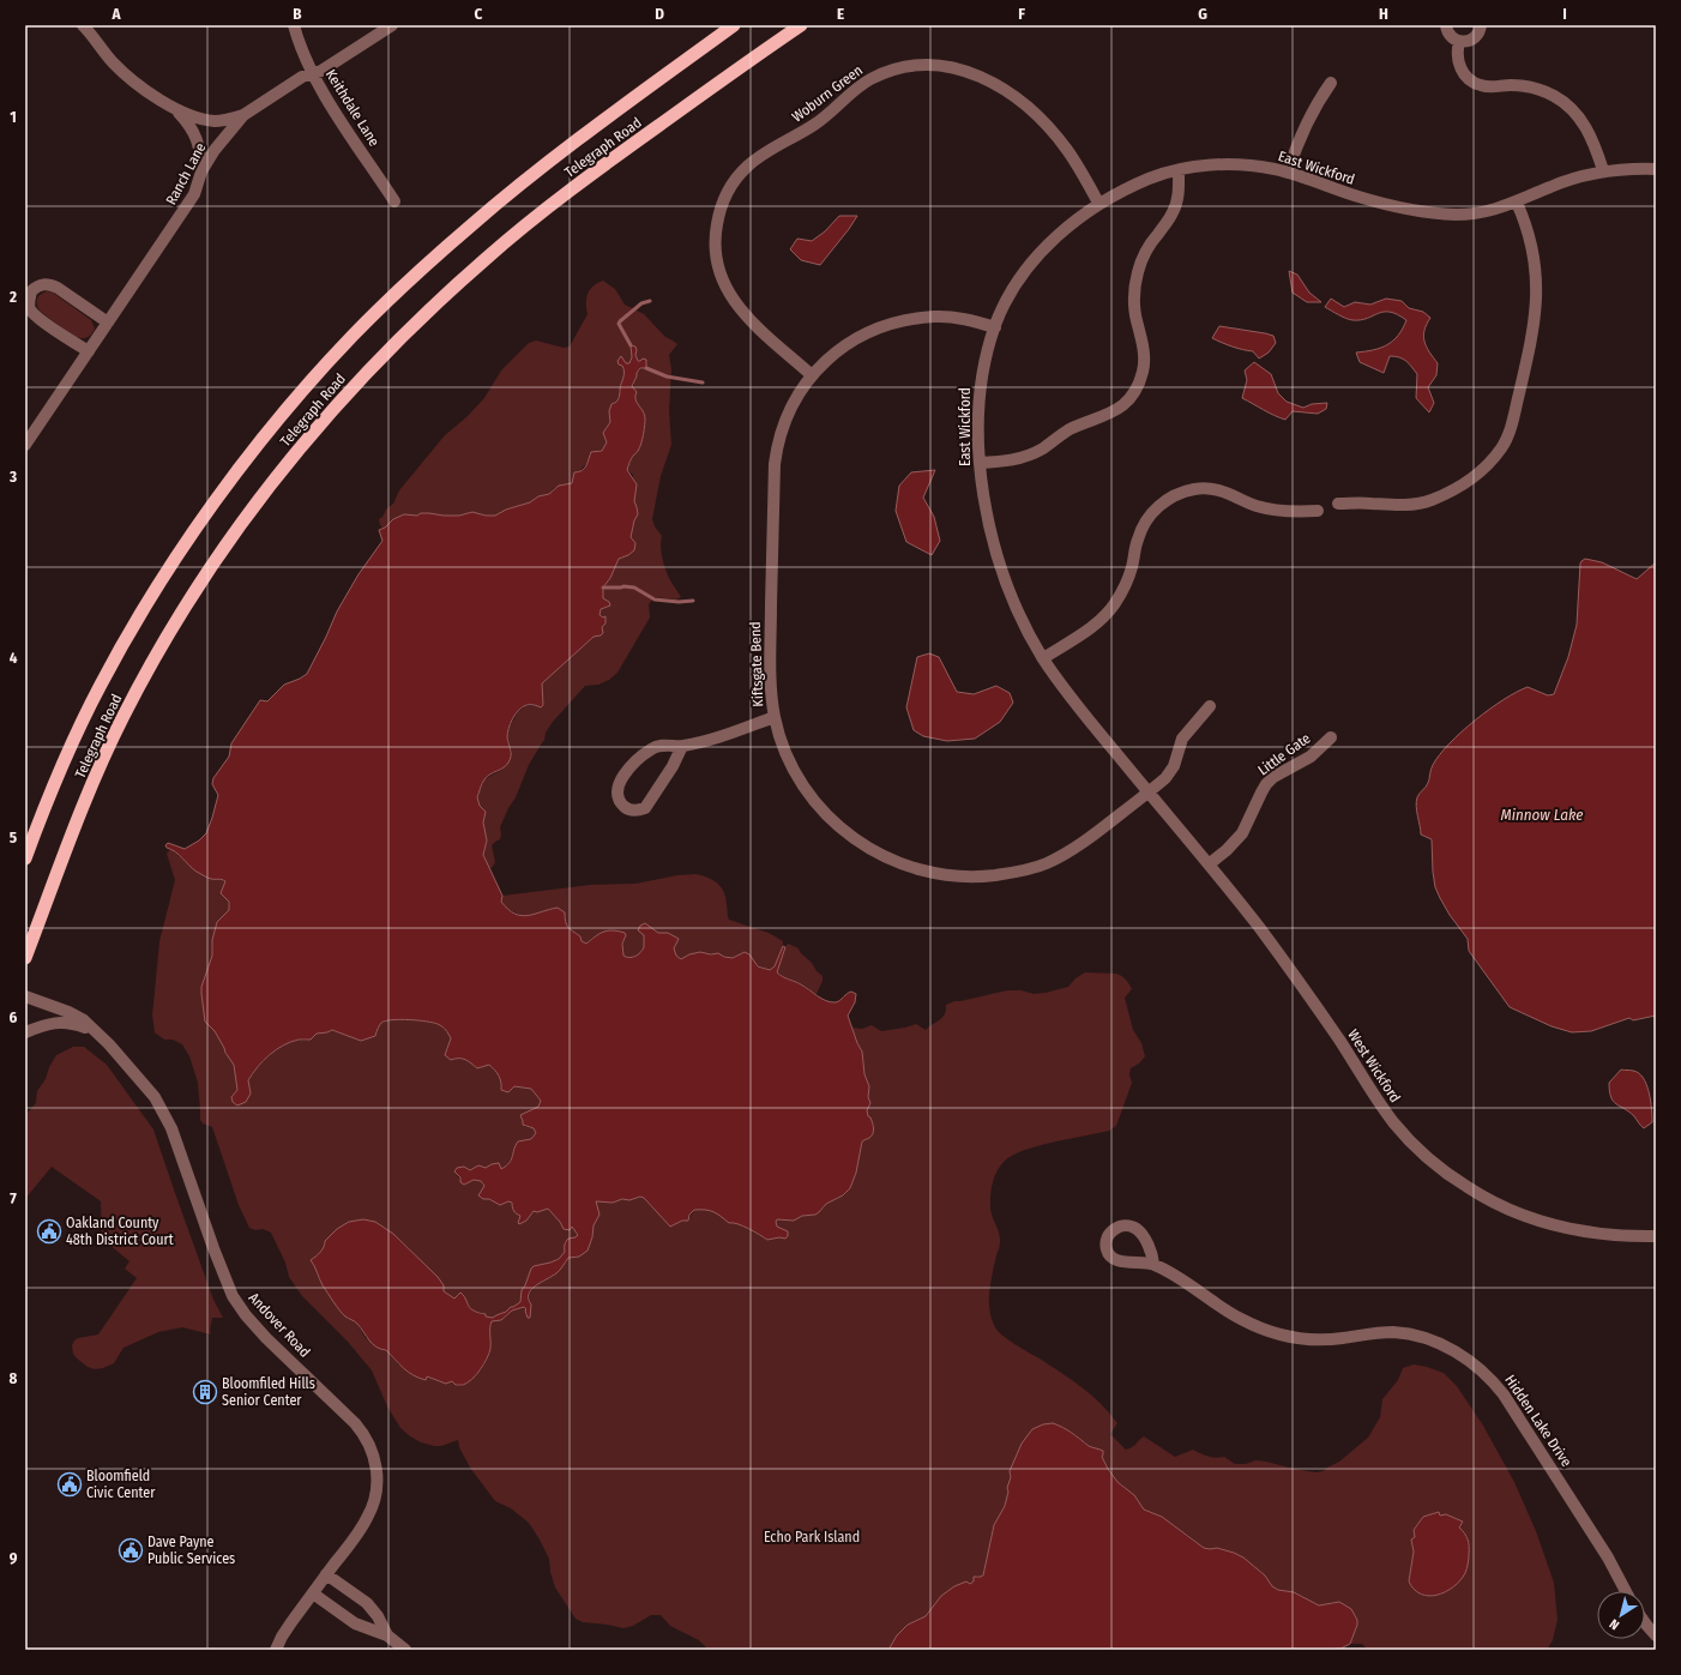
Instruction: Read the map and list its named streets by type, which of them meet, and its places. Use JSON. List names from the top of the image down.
{
  "streets": {
    "highway": ["Telegraph Road"],
    "street": [
      "Woburn Green",
      "Keithdale Lane",
      "East Wickford",
      "Ranch Lane",
      "Kiftsgate Bend",
      "Little Gate",
      "West Wickford",
      "Andover Road",
      "Hidden Lake Drive"
    ]
  },
  "crossings": [
    ["Woburn Green", "East Wickford"],
    ["Woburn Green", "Kiftsgate Bend"],
    ["Keithdale Lane", "Ranch Lane"],
    ["East Wickford", "Kiftsgate Bend"],
    ["East Wickford", "West Wickford"],
    ["Kiftsgate Bend", "West Wickford"],
    ["Little Gate", "West Wickford"]
  ],
  "water": ["Minnow Lake"],
  "parks": ["Echo Park Island"],
  "places": {
    "public building": ["Oakland County 48th District Court", "Bloomfield Civic Center", "Dave Payne Public Services"],
    "building": ["Bloomfiled Hills Senior Center"]
  },
  "north": "bottom left",
  "grid": {
    "columns": [
      "A",
      "B",
      "C",
      "D",
      "E",
      "F",
      "G",
      "H",
      "I"
    ],
    "rows": [
      "1",
      "2",
      "3",
      "4",
      "5",
      "6",
      "7",
      "8",
      "9"
    ]
  }
}
